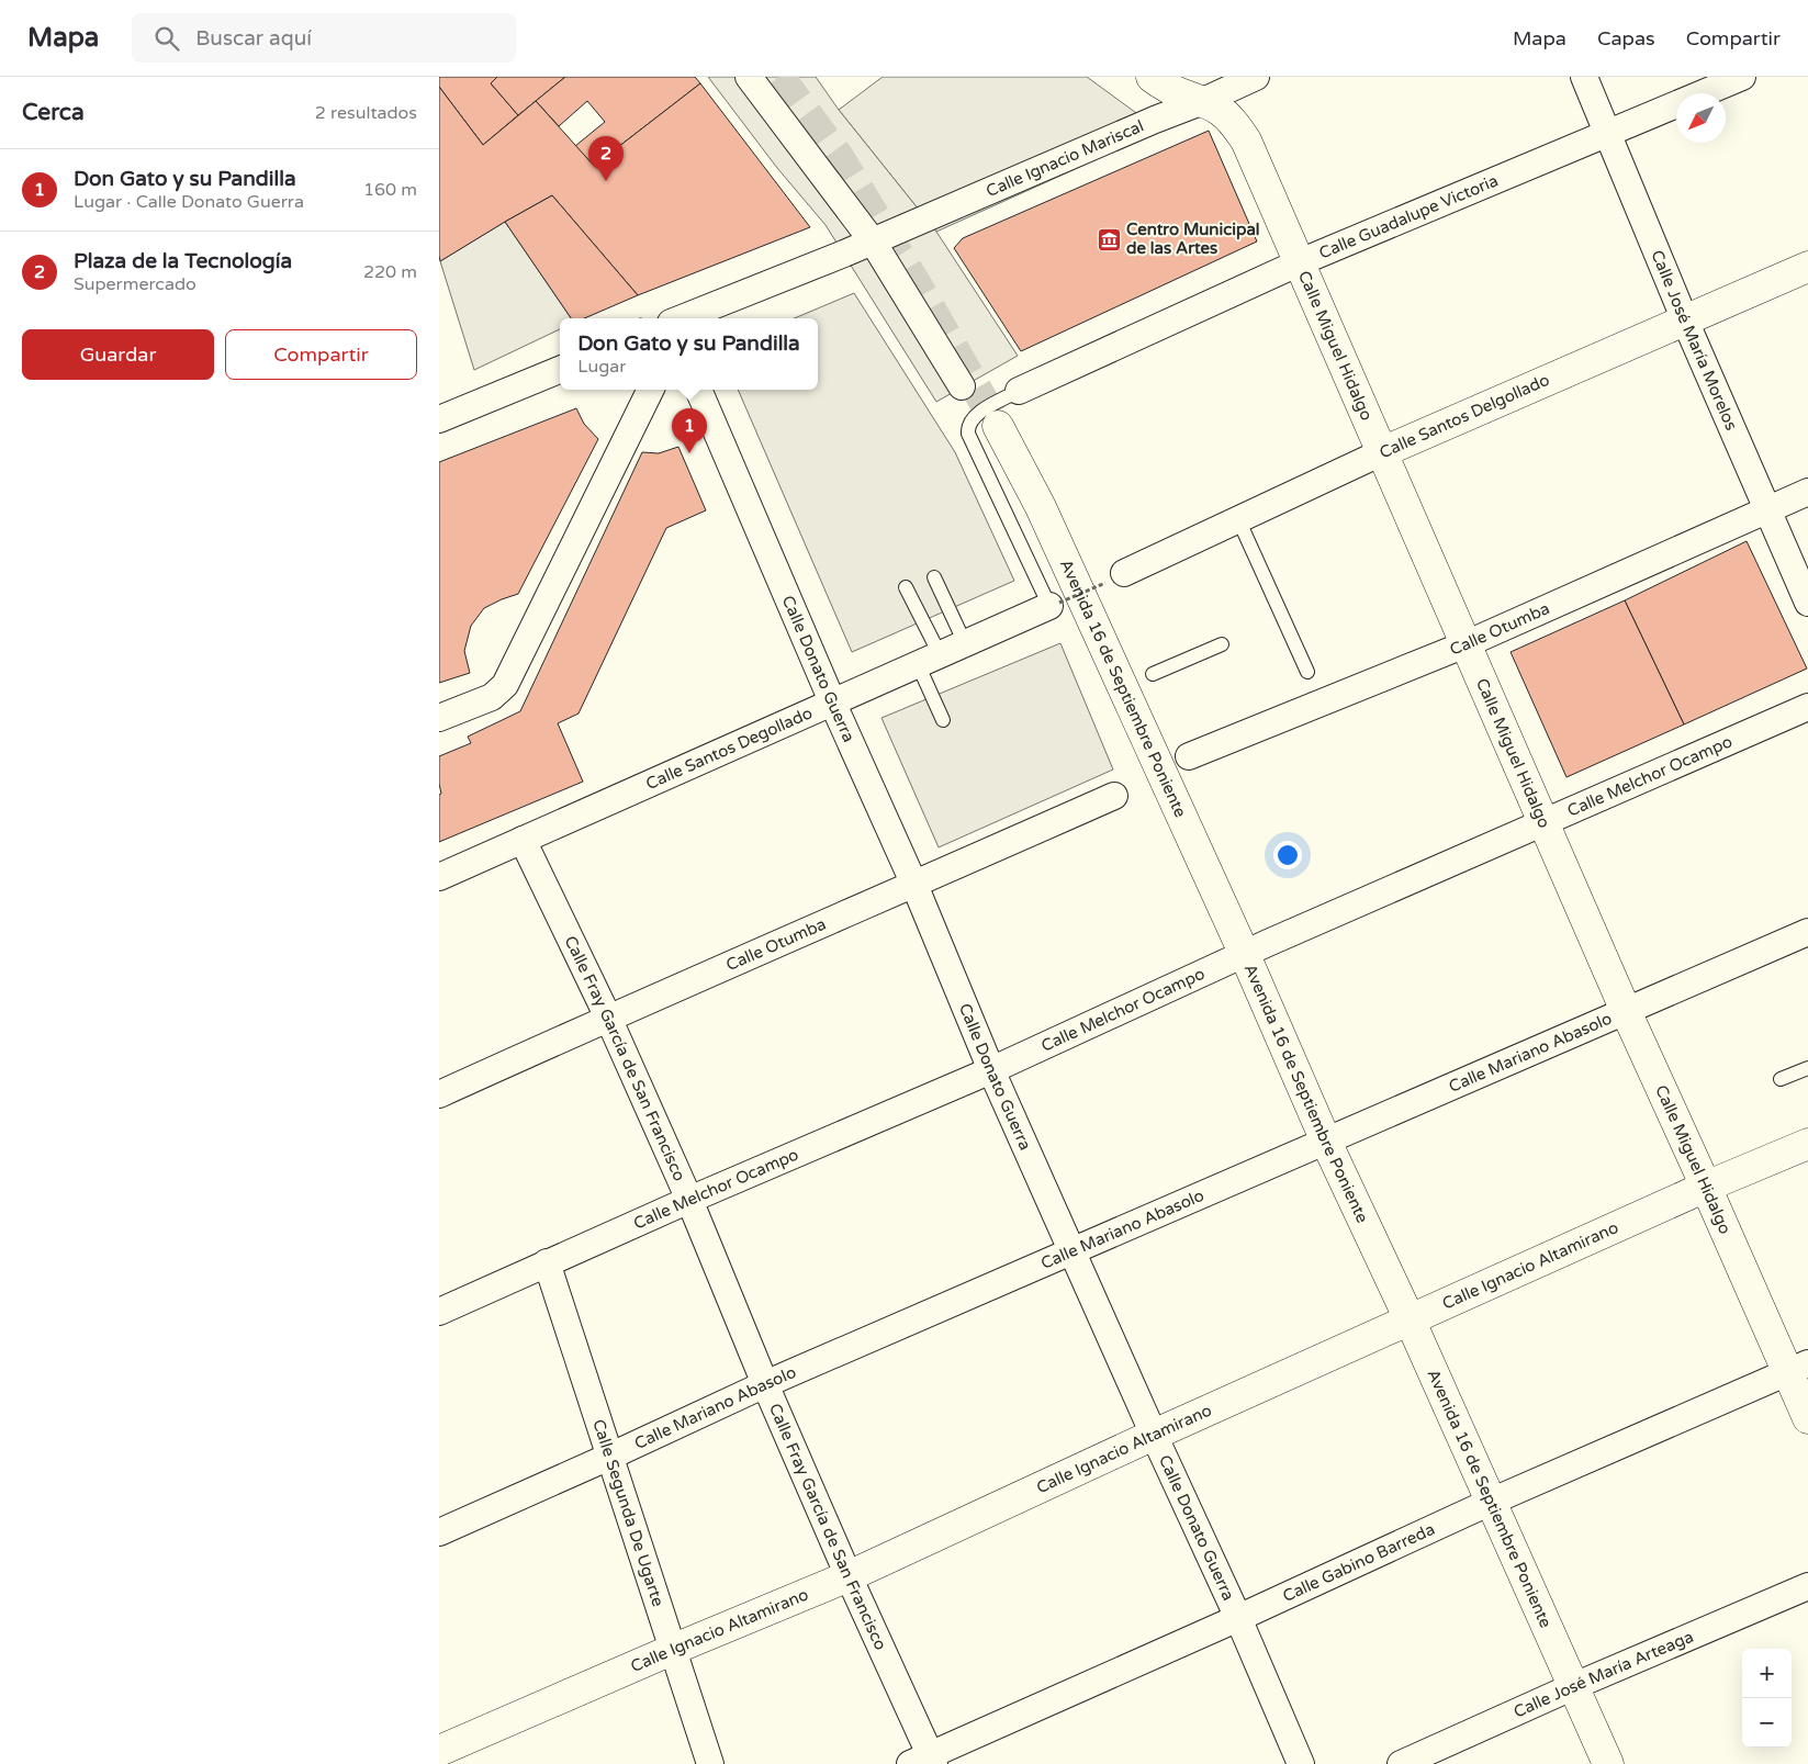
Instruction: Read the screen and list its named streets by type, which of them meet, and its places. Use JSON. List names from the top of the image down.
{
  "streets": {
    "main road": [
      "Calle Miguel Hidalgo",
      "Calle Santos Delgollado",
      "Avenida 16 de Septiembre Poniente",
      "Calle Ignacio Altamirano"
    ],
    "street": [
      "Calle Ignacio Mariscal",
      "Calle Guadalupe Victoria",
      "Calle José María Morelos",
      "Calle Otumba",
      "Calle Donato Guerra",
      "Calle Santos Degollado",
      "Calle Melchor Ocampo",
      "Calle Mariano Abasolo",
      "Calle Fray García de San Francisco",
      "Calle Segunda De Ugarte",
      "Calle Gabino Barreda",
      "Calle José María Arteaga"
    ]
  },
  "crossings": [
    ["Calle Ignacio Mariscal", "Calle Miguel Hidalgo"],
    ["Calle Guadalupe Victoria", "Calle José María Morelos"],
    ["Calle Guadalupe Victoria", "Calle Miguel Hidalgo"],
    ["Calle José María Morelos", "Calle Santos Delgollado"],
    ["Calle José María Morelos", "Calle Otumba"],
    ["Calle Miguel Hidalgo", "Calle Santos Delgollado"],
    ["Calle Miguel Hidalgo", "Calle Otumba"],
    ["Calle Miguel Hidalgo", "Calle Melchor Ocampo"],
    ["Calle Miguel Hidalgo", "Calle Mariano Abasolo"],
    ["Calle Miguel Hidalgo", "Calle Ignacio Altamirano"],
    ["Calle Miguel Hidalgo", "Calle Gabino Barreda"],
    ["Calle Otumba", "Calle Donato Guerra"],
    ["Calle Otumba", "Calle Fray García de San Francisco"],
    ["Calle Donato Guerra", "Calle Santos Degollado"],
    ["Calle Donato Guerra", "Calle Melchor Ocampo"],
    ["Calle Donato Guerra", "Calle Mariano Abasolo"],
    ["Calle Donato Guerra", "Calle Ignacio Altamirano"],
    ["Calle Donato Guerra", "Calle Gabino Barreda"],
    ["Avenida 16 de Septiembre Poniente", "Calle Melchor Ocampo"],
    ["Avenida 16 de Septiembre Poniente", "Calle Mariano Abasolo"],
    ["Avenida 16 de Septiembre Poniente", "Calle Ignacio Altamirano"],
    ["Avenida 16 de Septiembre Poniente", "Calle Gabino Barreda"],
    ["Avenida 16 de Septiembre Poniente", "Calle José María Arteaga"],
    ["Calle Santos Degollado", "Calle Fray García de San Francisco"],
    ["Calle Melchor Ocampo", "Calle Fray García de San Francisco"],
    ["Calle Melchor Ocampo", "Calle Segunda De Ugarte"],
    ["Calle Mariano Abasolo", "Calle Fray García de San Francisco"],
    ["Calle Mariano Abasolo", "Calle Segunda De Ugarte"],
    ["Calle Fray García de San Francisco", "Calle Ignacio Altamirano"],
    ["Calle Fray García de San Francisco", "Calle Gabino Barreda"],
    ["Calle Ignacio Altamirano", "Calle Segunda De Ugarte"]
  ],
  "places": {
    "museum": ["Centro Municipal de las Artes"]
  },
  "north": "bottom left",
  "page": {
    "header": "Mapa",
    "search": "Buscar aquí",
    "nav": ["Mapa", "Capas", "Compartir"],
    "heading": ["Cerca", "2 resultados"],
    "pins": ["2", "1"],
    "list": [
      {
        "mark": "1",
        "name": "Don Gato y su Pandilla",
        "note": "Lugar · Calle Donato Guerra",
        "value": "160 m"
      },
      {
        "mark": "2",
        "name": "Plaza de la Tecnología",
        "note": "Supermercado",
        "value": "220 m"
      }
    ],
    "buttons": ["Guardar", "Compartir"],
    "popup": ["Don Gato y su Pandilla", "Lugar"],
    "map_buttons": ["+", "−"]
  }
}
